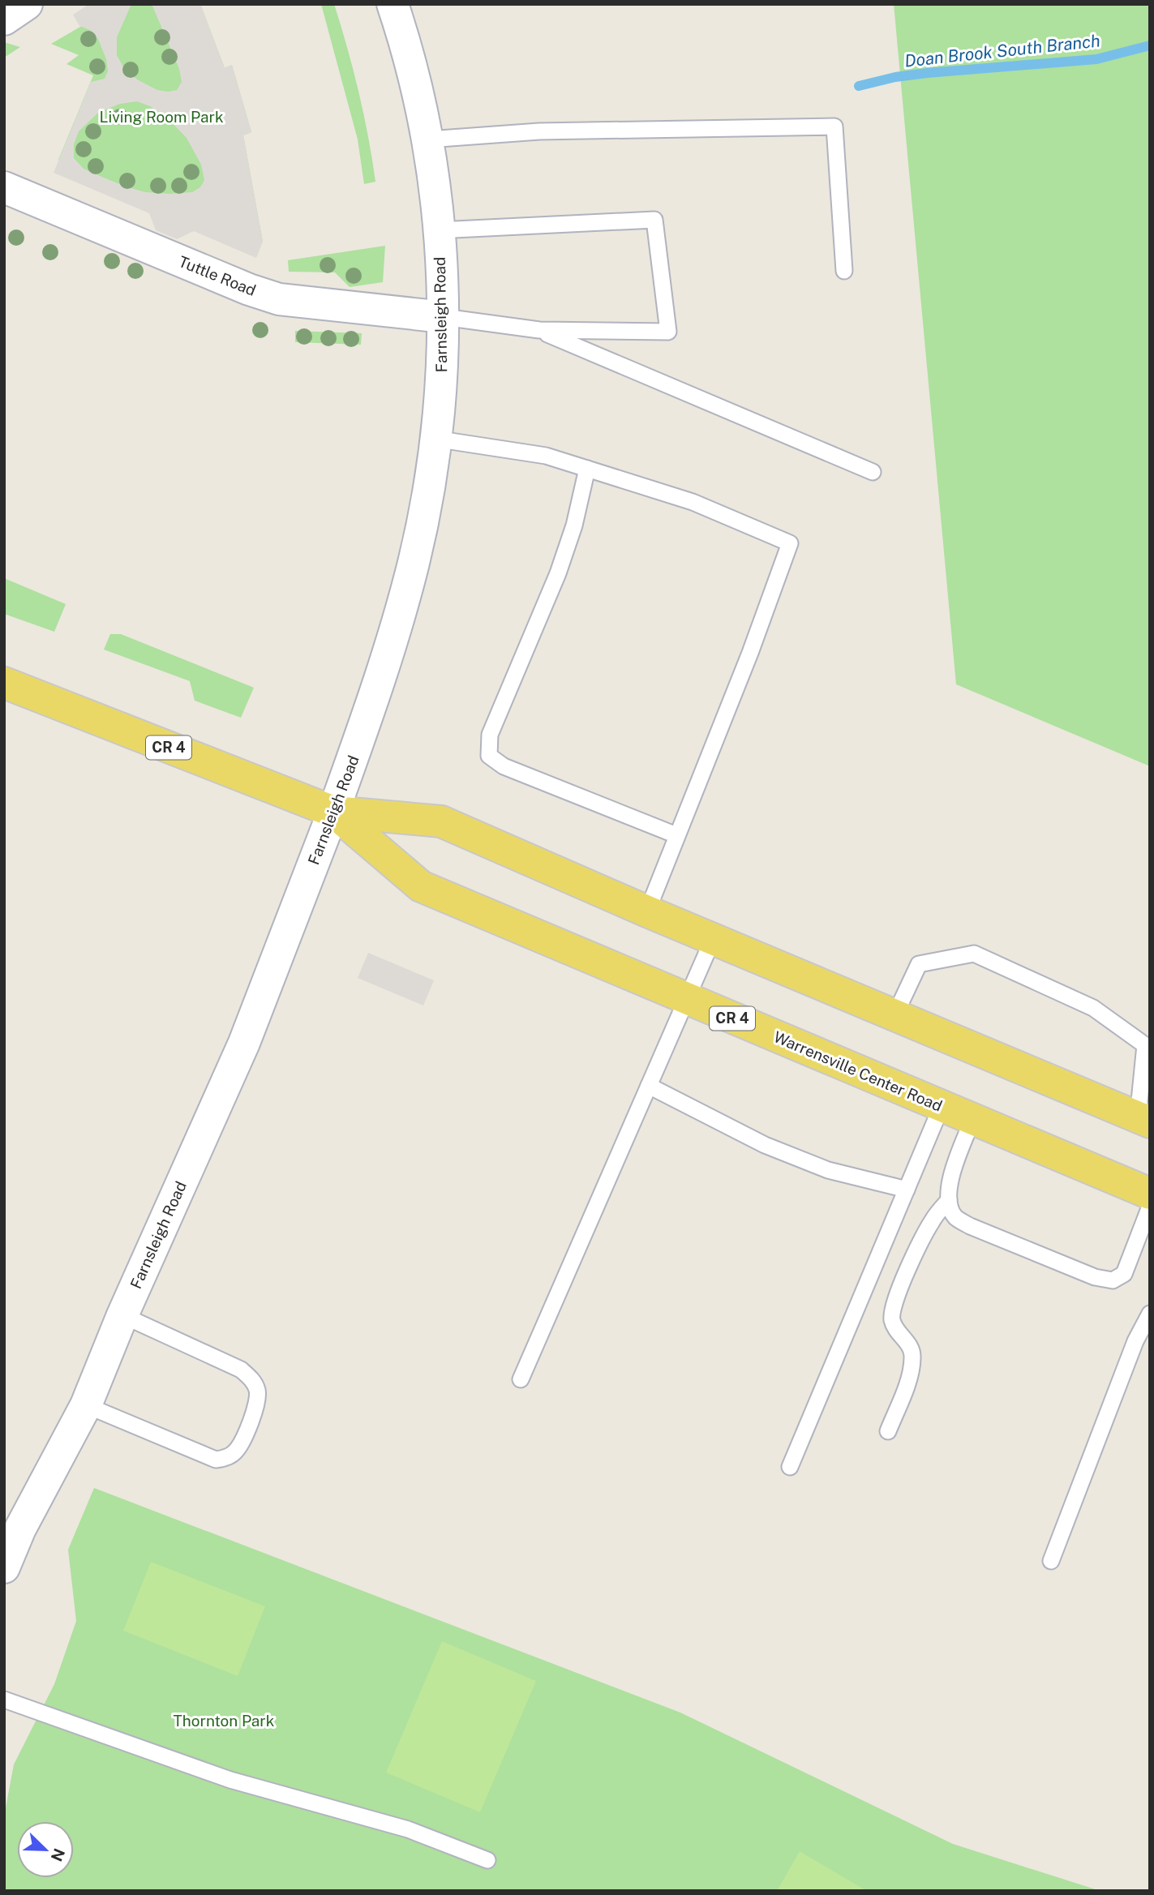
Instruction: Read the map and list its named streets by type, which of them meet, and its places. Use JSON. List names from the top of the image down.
{
  "streets": {
    "main road": ["CR 4", "Warrensville Center Road"],
    "street": ["Tuttle Road", "Farnsleigh Road"]
  },
  "crossings": [
    ["Tuttle Road", "Farnsleigh Road"],
    ["Farnsleigh Road", "Warrensville Center Road"]
  ],
  "water": ["Doan Brook South Branch"],
  "parks": ["Living Room Park", "Thornton Park"],
  "north": "bottom right"
}
